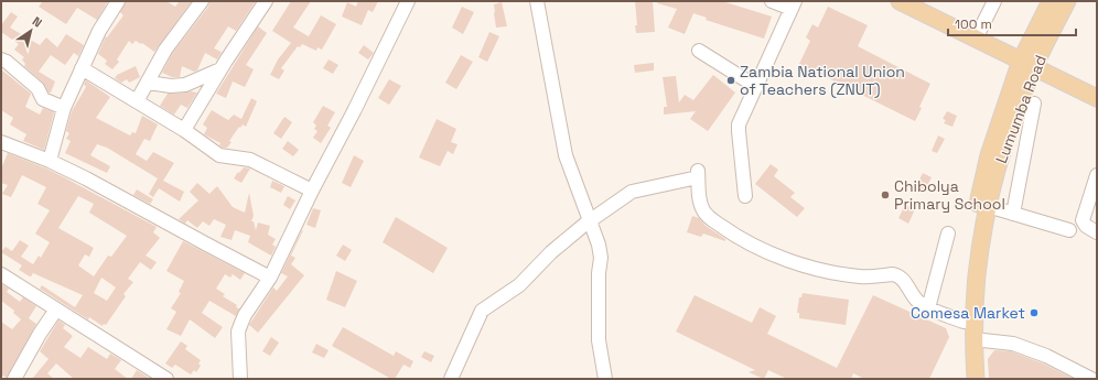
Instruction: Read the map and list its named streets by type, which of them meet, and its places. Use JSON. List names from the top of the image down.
{
  "streets": {
    "main road": ["Lumumba Road"]
  },
  "places": ["Zambia National Union of Teachers (ZNUT)", "Chibolya Primary School", "Comesa Market"],
  "scale_bar": "100 m",
  "north": "top right"
}
